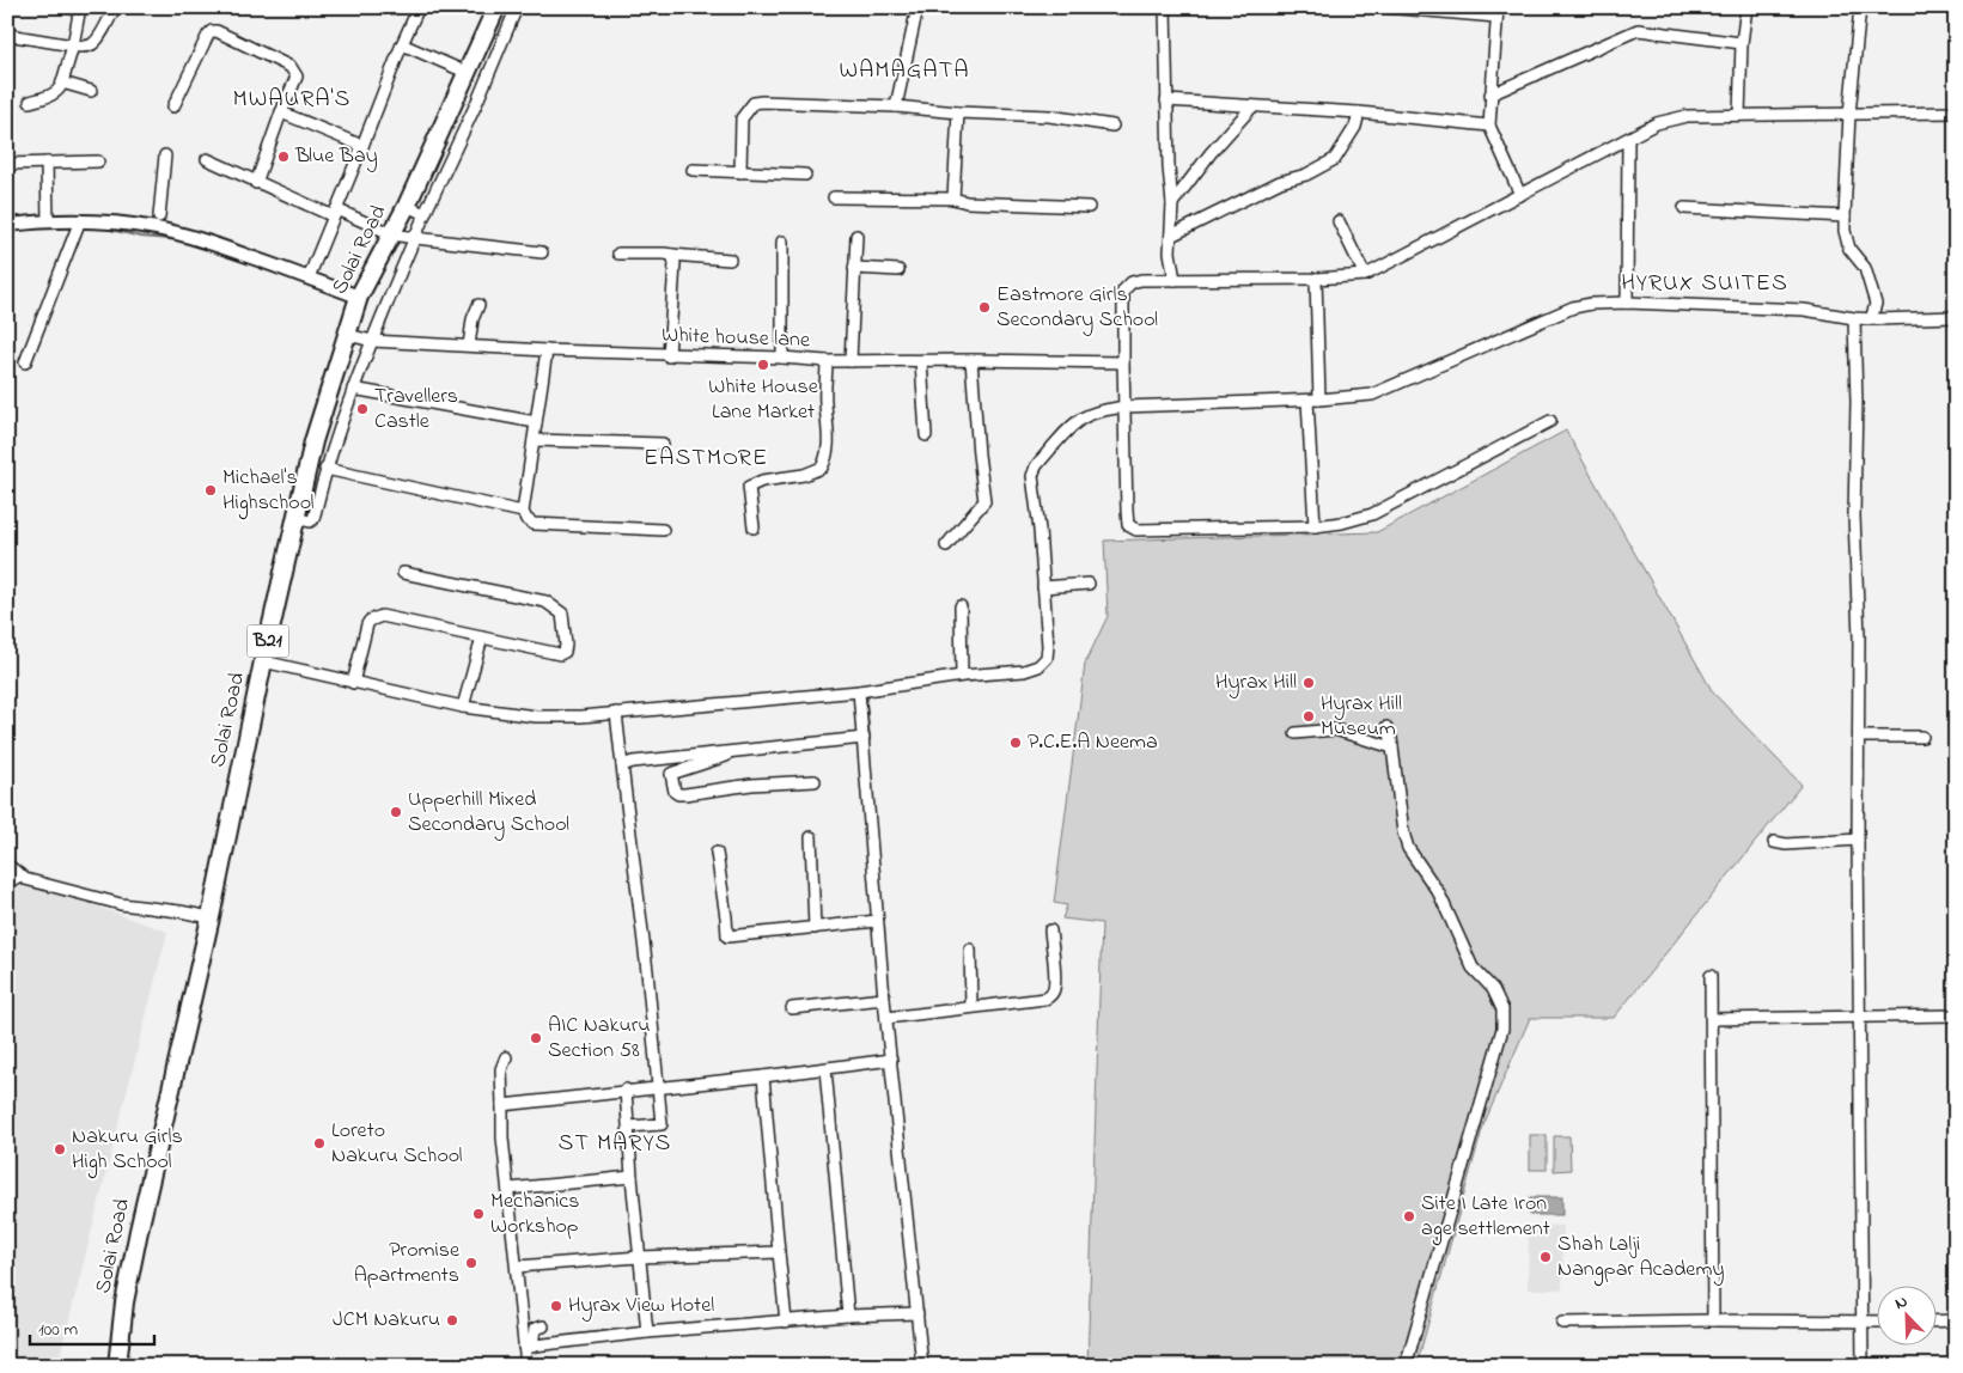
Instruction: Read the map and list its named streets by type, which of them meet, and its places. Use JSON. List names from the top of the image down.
{
  "streets": {
    "highway": ["Solai Road", "B21"],
    "street": ["White house lane"]
  },
  "crossings": [
    ["Solai Road", "White house lane"],
    ["Solai Road", "B21"]
  ],
  "districts": [
    "WAMAGATA",
    "MWAURA'S",
    "HYRUX SUITES",
    "EASTMORE",
    "ST MARYS"
  ],
  "places": [
    "Blue Bay",
    "Eastmore Girls Secondary School",
    "White House Lane Market",
    "Travellers Castle",
    "Michael's Highschool",
    "Hyrax Hill",
    "Hyrax Hill Museum",
    "P.C.E.A Neema",
    "Upperhill Mixed Secondary School",
    "AIC Nakuru Section 58",
    "Loreto Nakuru School",
    "Nakuru Girls High School",
    "Mechanics Workshop",
    "Site I Late Iron age settlement",
    "Shah Lalji Nangpar Academy",
    "Promise Apartments",
    "Hyrax View Hotel",
    "JCM Nakuru"
  ],
  "scale_bar": "100 m",
  "north": "top left"
}
